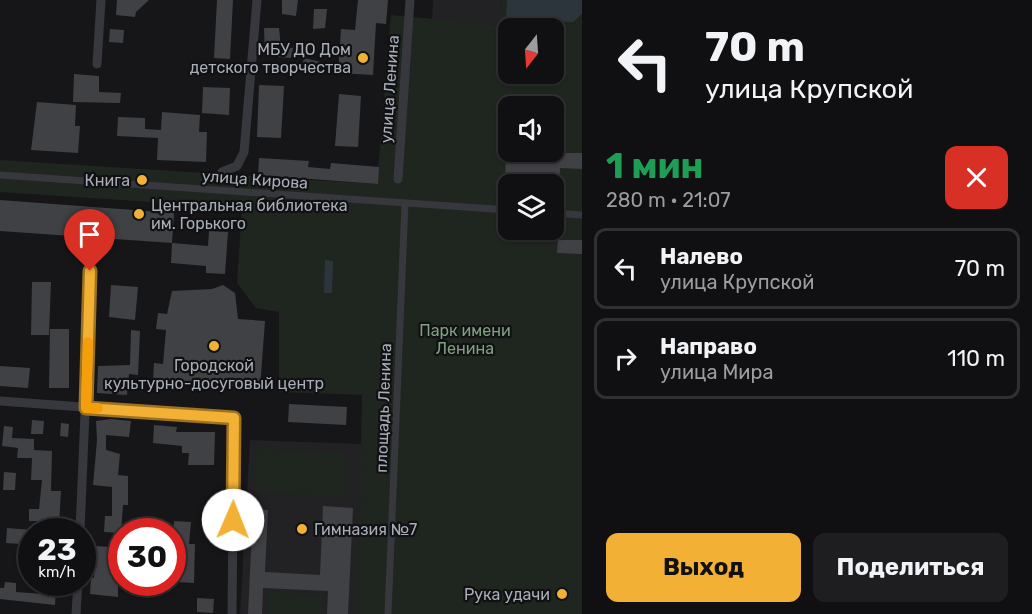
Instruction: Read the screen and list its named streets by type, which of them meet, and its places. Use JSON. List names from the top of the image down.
{
  "streets": {
    "street": ["улица Ленина", "улица Кирова", "площадь Ленина"]
  },
  "crossings": [
    ["улица Кирова", "площадь Ленина"]
  ],
  "parks": ["Парк имени Ленина"],
  "places": [
    "МБУ ДО Дом детского творчества",
    "Книга",
    "Центральная библиотека им. Горького",
    "Городской культурно-досуговый центр",
    "Гимназия №7",
    "Рука удачи"
  ],
  "north": "bottom",
  "page": {
    "turn": ["70 m", "улица Крупской"],
    "heading": ["1 мин", "280 m · 21:07"],
    "list": [
      {
        "name": "Налево",
        "note": "улица Крупской",
        "value": "70 m"
      },
      {
        "name": "Направо",
        "note": "улица Мира",
        "value": "110 m"
      }
    ],
    "speed": "23 km/h",
    "limit": "30",
    "buttons": ["Выход", "Поделиться"]
  }
}
